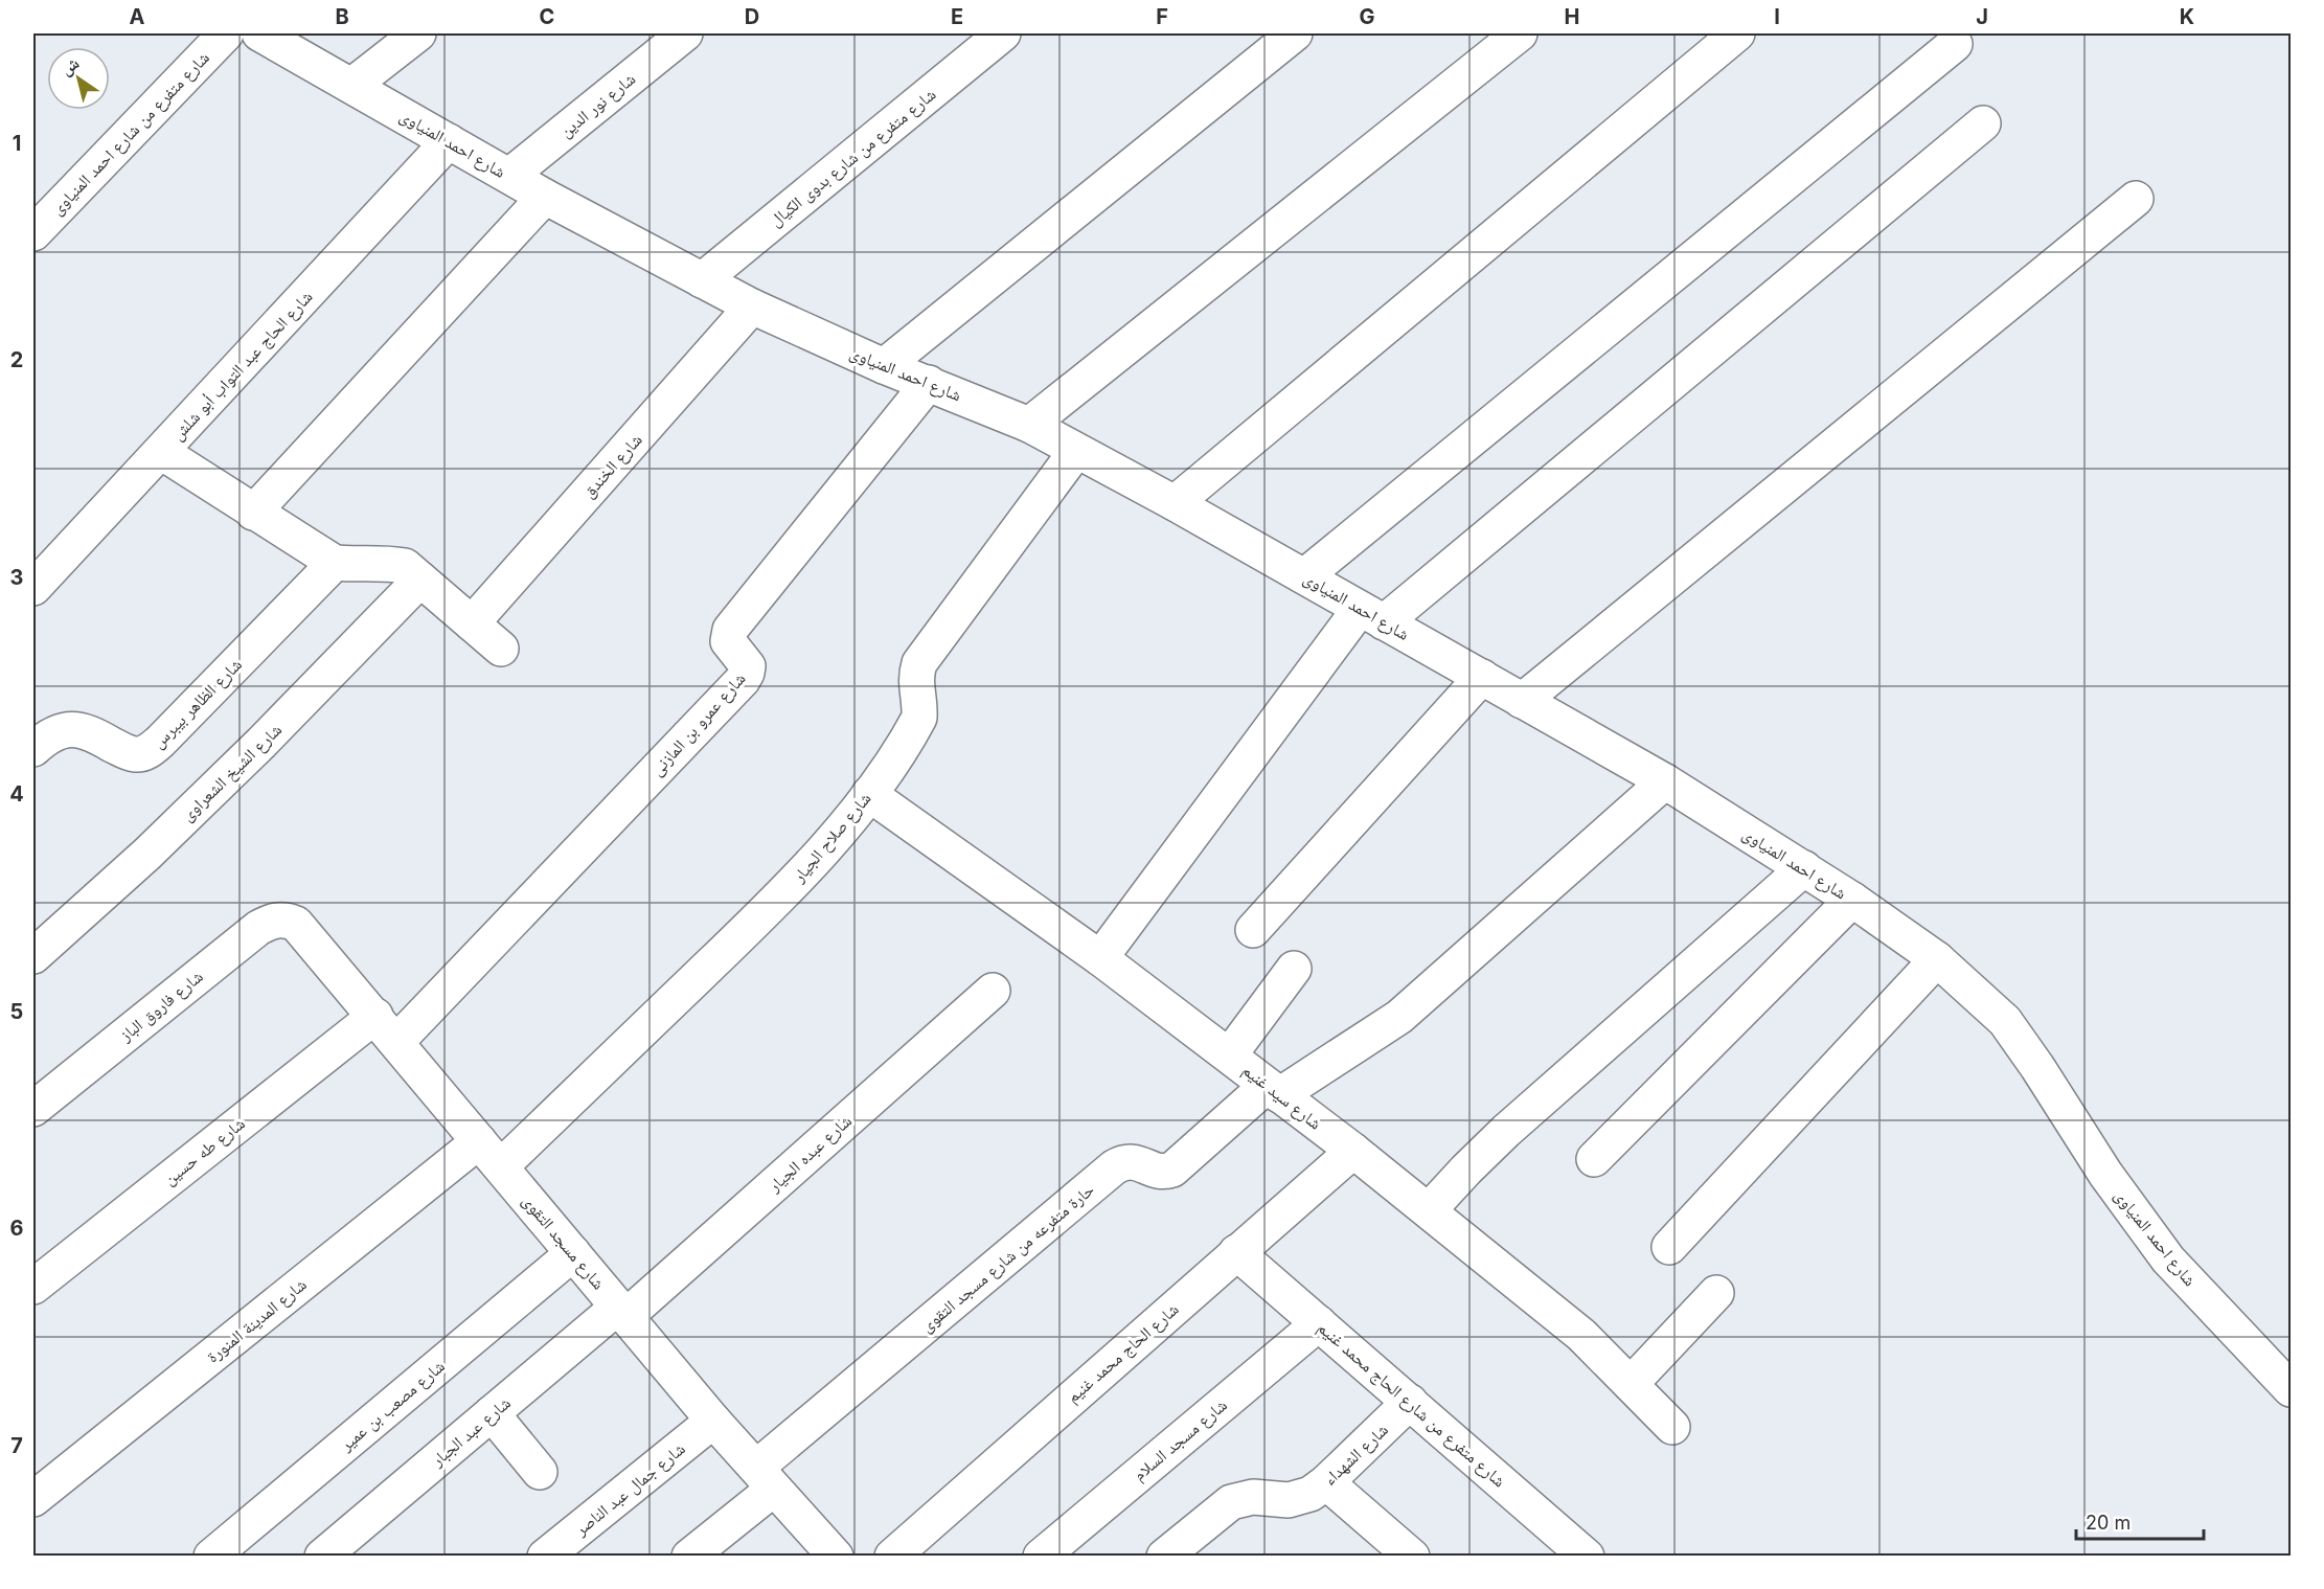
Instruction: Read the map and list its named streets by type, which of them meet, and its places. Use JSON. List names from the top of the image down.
{
  "streets": {
    "street": [
      "شارع نور الدين",
      "شارع متفرع من شارع احمد المنياوى",
      "شارع احمد المنياوى",
      "شارع متفرع من شارع بدوى الكيال",
      "شارع الحاج عبد التواب أبو شلش",
      "شارع الخندق",
      "شارع الظاهر بيبرس",
      "شارع عمرو بن المازنى",
      "شارع الشيخ الشعراوى",
      "شارع صلاح الجيار",
      "شارع فاروق الباز",
      "شارع سيد غنيم",
      "شارع طه حسين",
      "شارع عبده الجيار",
      "شارع مسجد التقوى",
      "حارة متفرعه من شارع مسجد التقوى",
      "شارع المدينة المنورة",
      "شارع الحاج محمد غنيم",
      "شارع متفرع من شارع الحاج محمد غنيم",
      "شارع مصعب بن عمير",
      "شارع عبد الجبار",
      "شارع مسجد السلام",
      "شارع الشهداء",
      "شارع جمال عبد الناصر"
    ]
  },
  "crossings": [
    ["شارع نور الدين", "شارع احمد المنياوى"],
    ["شارع احمد المنياوى", "شارع متفرع من شارع بدوى الكيال"],
    ["شارع احمد المنياوى", "شارع الحاج عبد التواب أبو شلش"],
    ["شارع احمد المنياوى", "شارع الخندق"],
    ["شارع احمد المنياوى", "شارع عمرو بن المازنى"],
    ["شارع احمد المنياوى", "شارع صلاح الجيار"],
    ["شارع احمد المنياوى", "حارة متفرعه من شارع مسجد التقوى"],
    ["شارع عمرو بن المازنى", "شارع مسجد التقوى"],
    ["شارع صلاح الجيار", "شارع سيد غنيم"],
    ["شارع صلاح الجيار", "شارع مسجد التقوى"],
    ["شارع فاروق الباز", "شارع مسجد التقوى"],
    ["شارع سيد غنيم", "حارة متفرعه من شارع مسجد التقوى"],
    ["شارع سيد غنيم", "شارع الحاج محمد غنيم"],
    ["شارع طه حسين", "شارع مسجد التقوى"],
    ["شارع عبده الجيار", "شارع مسجد التقوى"],
    ["شارع عبده الجيار", "شارع عبد الجبار"],
    ["شارع مسجد التقوى", "حارة متفرعه من شارع مسجد التقوى"],
    ["شارع مسجد التقوى", "شارع المدينة المنورة"],
    ["شارع مسجد التقوى", "شارع مصعب بن عمير"],
    ["شارع مسجد التقوى", "شارع عبد الجبار"],
    ["شارع مسجد التقوى", "شارع جمال عبد الناصر"],
    ["شارع الحاج محمد غنيم", "شارع متفرع من شارع الحاج محمد غنيم"],
    ["شارع متفرع من شارع الحاج محمد غنيم", "شارع مسجد السلام"],
    ["شارع متفرع من شارع الحاج محمد غنيم", "شارع الشهداء"]
  ],
  "scale_bar": "20 m",
  "north": "top left",
  "grid": {
    "columns": [
      "A",
      "B",
      "C",
      "D",
      "E",
      "F",
      "G",
      "H",
      "I",
      "J",
      "K"
    ],
    "rows": [
      "1",
      "2",
      "3",
      "4",
      "5",
      "6",
      "7"
    ]
  }
}
